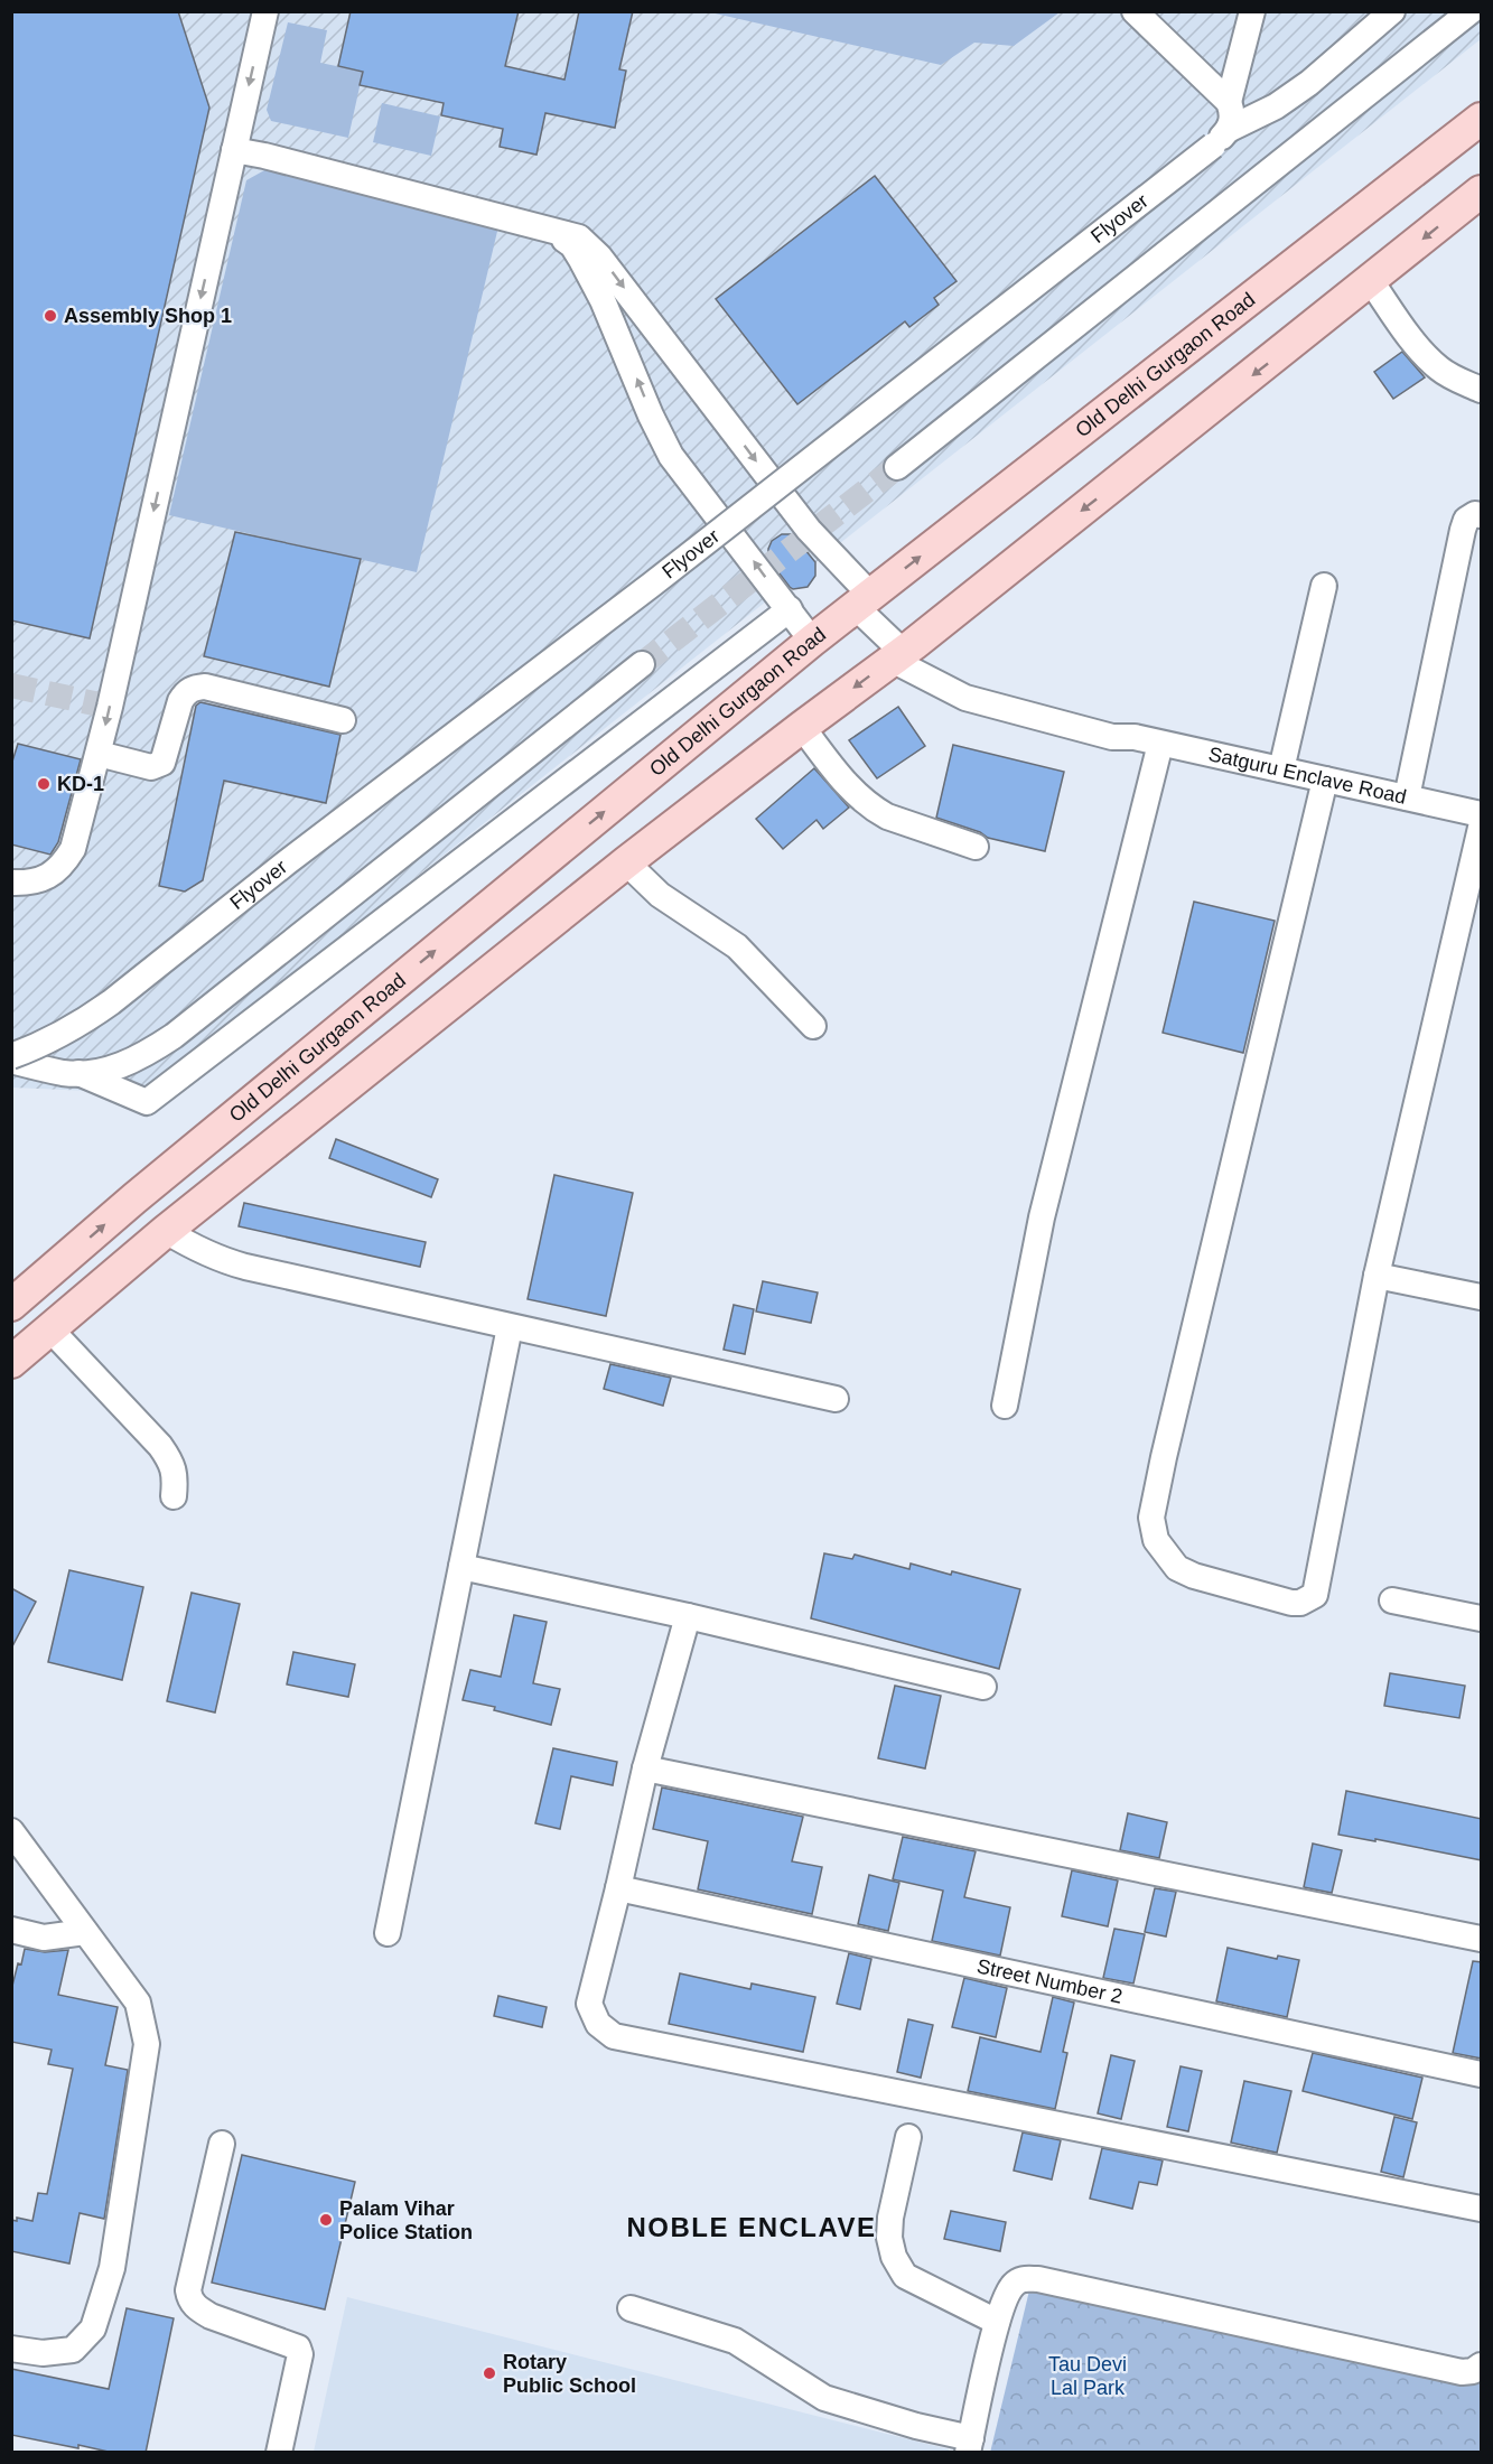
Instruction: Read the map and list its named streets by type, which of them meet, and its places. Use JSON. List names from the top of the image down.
{
  "streets": {
    "main road": ["Old Delhi Gurgaon Road"],
    "street": ["Flyover", "Satguru Enclave Road", "Street Number 2"]
  },
  "crossings": [
    ["Old Delhi Gurgaon Road", "Satguru Enclave Road"]
  ],
  "districts": ["NOBLE ENCLAVE"],
  "parks": ["Tau Devi Lal Park"],
  "places": [
    "Assembly Shop 1",
    "KD-1",
    "Palam Vihar Police Station",
    "Rotary Public School"
  ]
}
